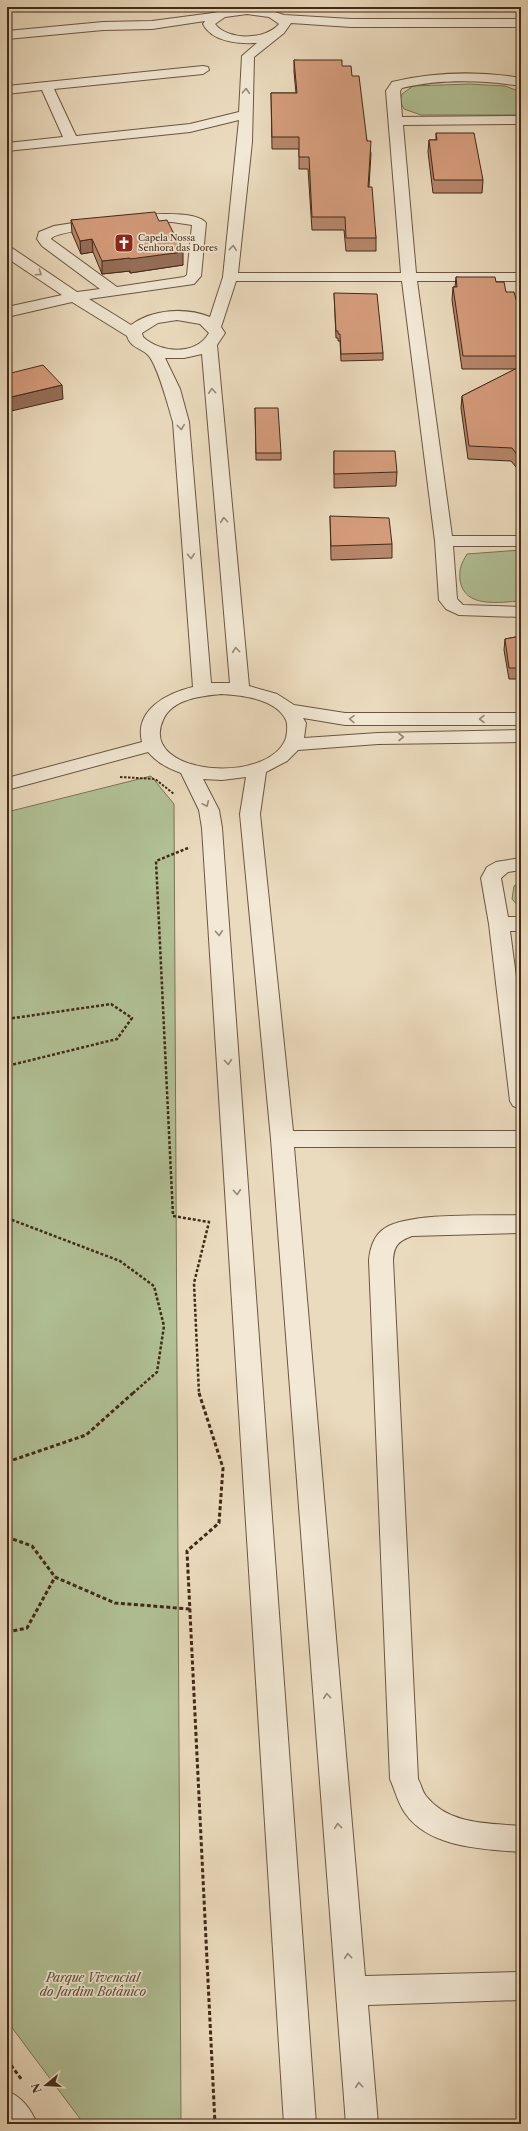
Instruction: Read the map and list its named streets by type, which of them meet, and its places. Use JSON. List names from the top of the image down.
{
  "parks": ["Parque Vivencial do Jardim Botânico"],
  "places": {
    "church": ["Capela Nossa Senhora das Dores"]
  },
  "north": "left"
}
